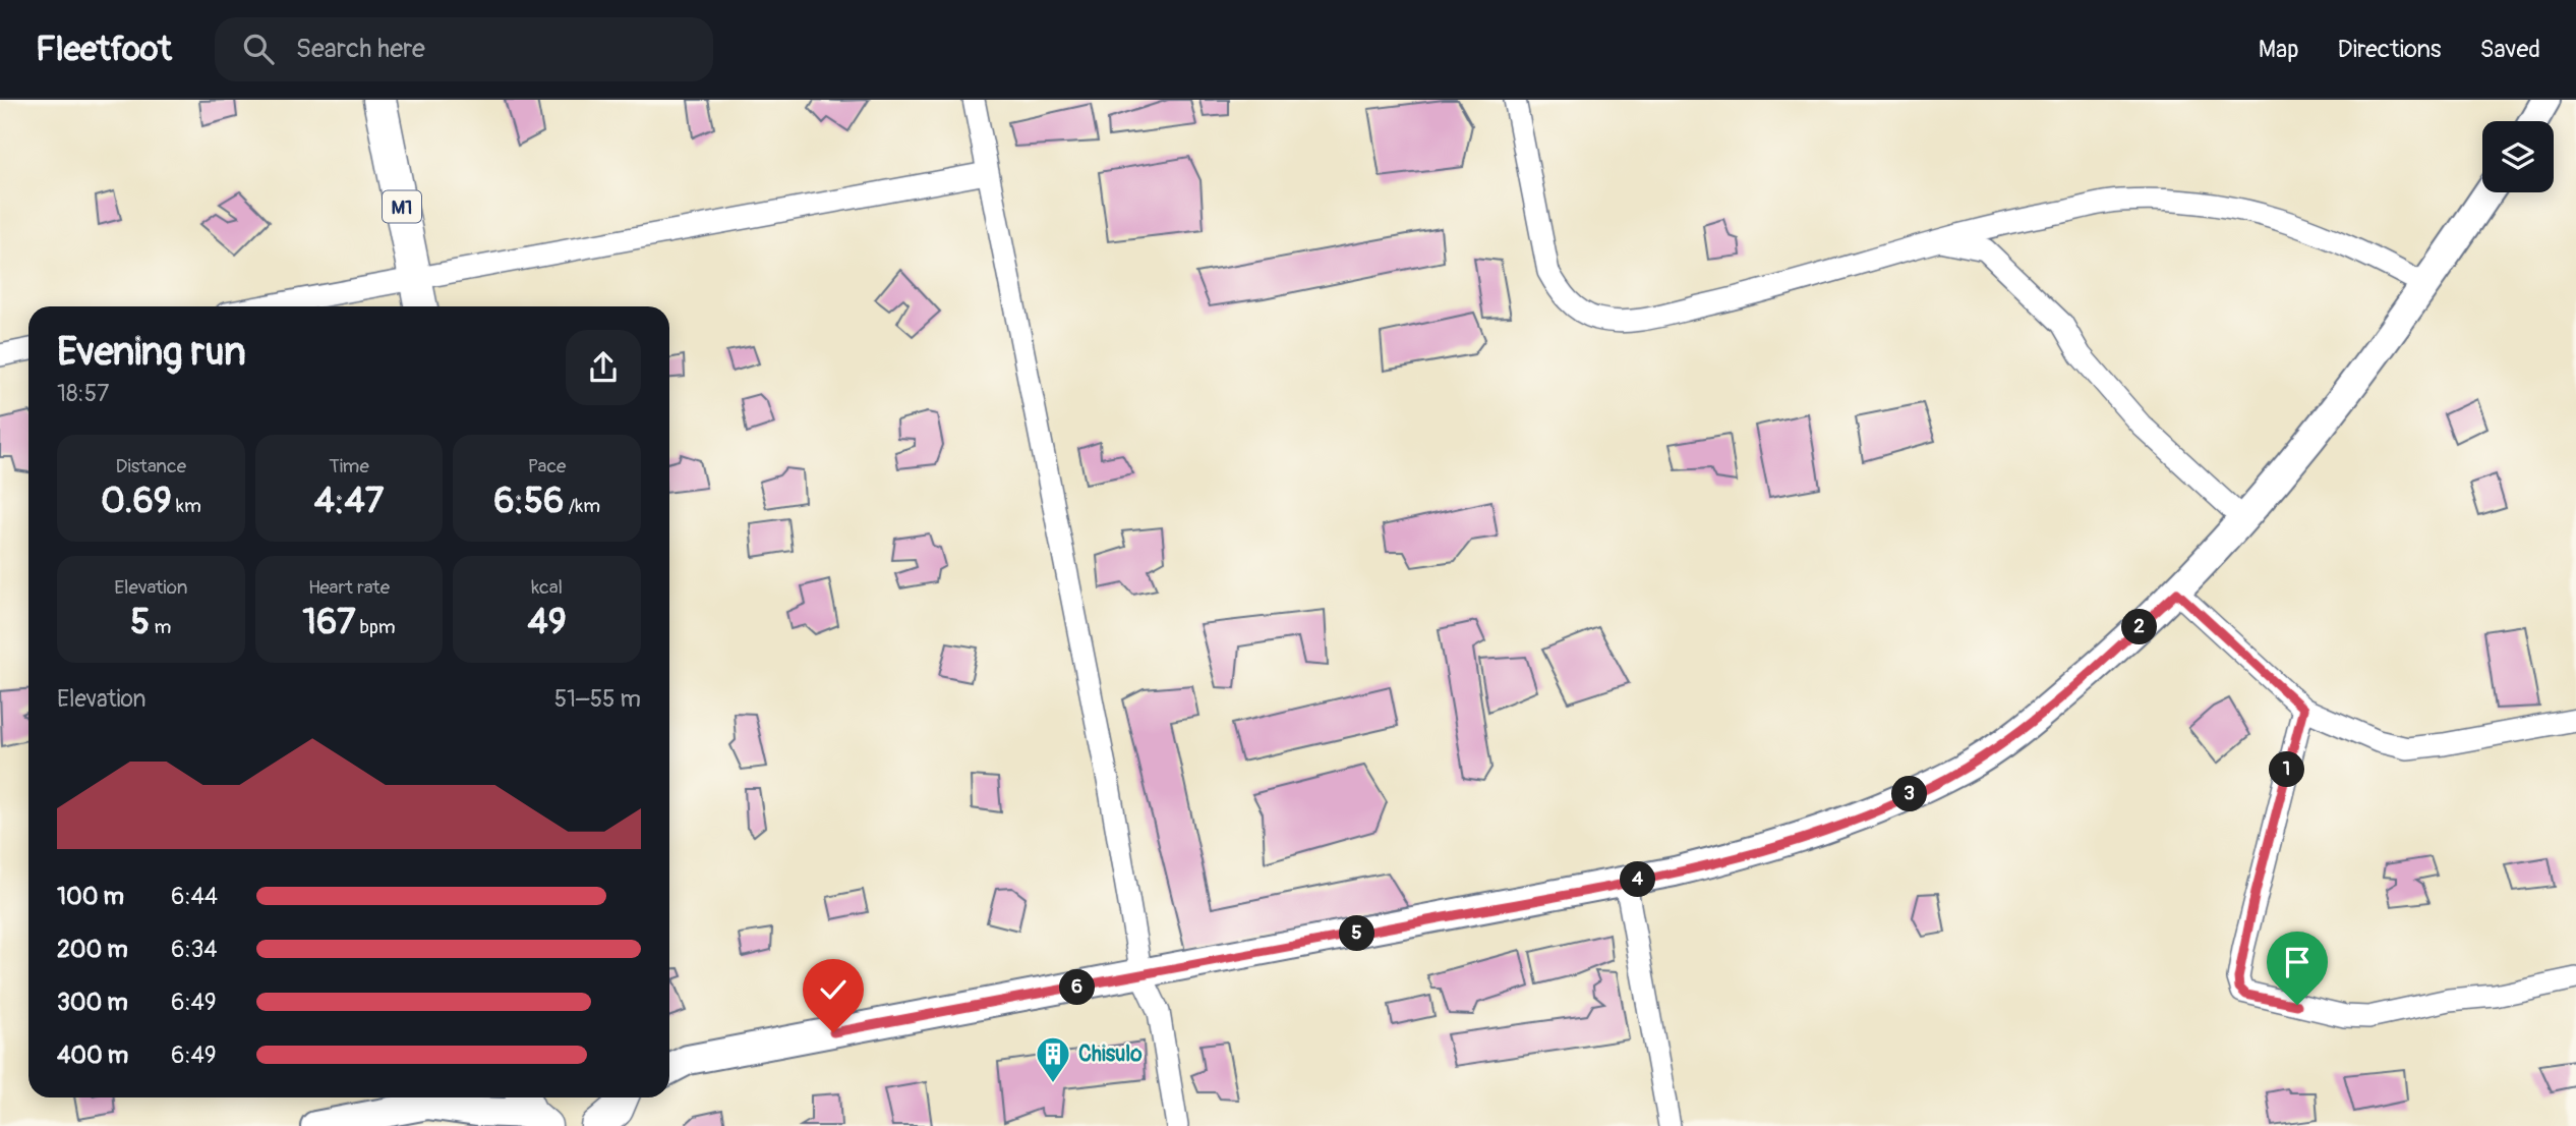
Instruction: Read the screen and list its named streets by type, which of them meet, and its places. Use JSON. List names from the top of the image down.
{
  "streets": {
    "main road": ["M1"]
  },
  "places": {
    "building": ["Chisulo"]
  },
  "page": {
    "header": "Fleetfoot",
    "search": "Search here",
    "nav": ["Map", "Directions", "Saved"],
    "heading": ["Evening run", "18:57"],
    "stats": [
      ["Distance", "0.69 km"],
      ["Time", "4:47"],
      ["Pace", "6:56 /km"],
      ["Elevation", "5 m"],
      ["Heart rate", "167 bpm"],
      ["kcal", "49"]
    ],
    "pins": [
      "2",
      "1",
      "3",
      "4",
      "5",
      "6"
    ],
    "chart": ["Elevation", "51–55 m"],
    "list": [
      {
        "name": "100 m",
        "note": "6:44"
      },
      {
        "name": "200 m",
        "note": "6:34"
      },
      {
        "name": "300 m",
        "note": "6:49"
      },
      {
        "name": "400 m",
        "note": "6:49"
      }
    ]
  }
}
